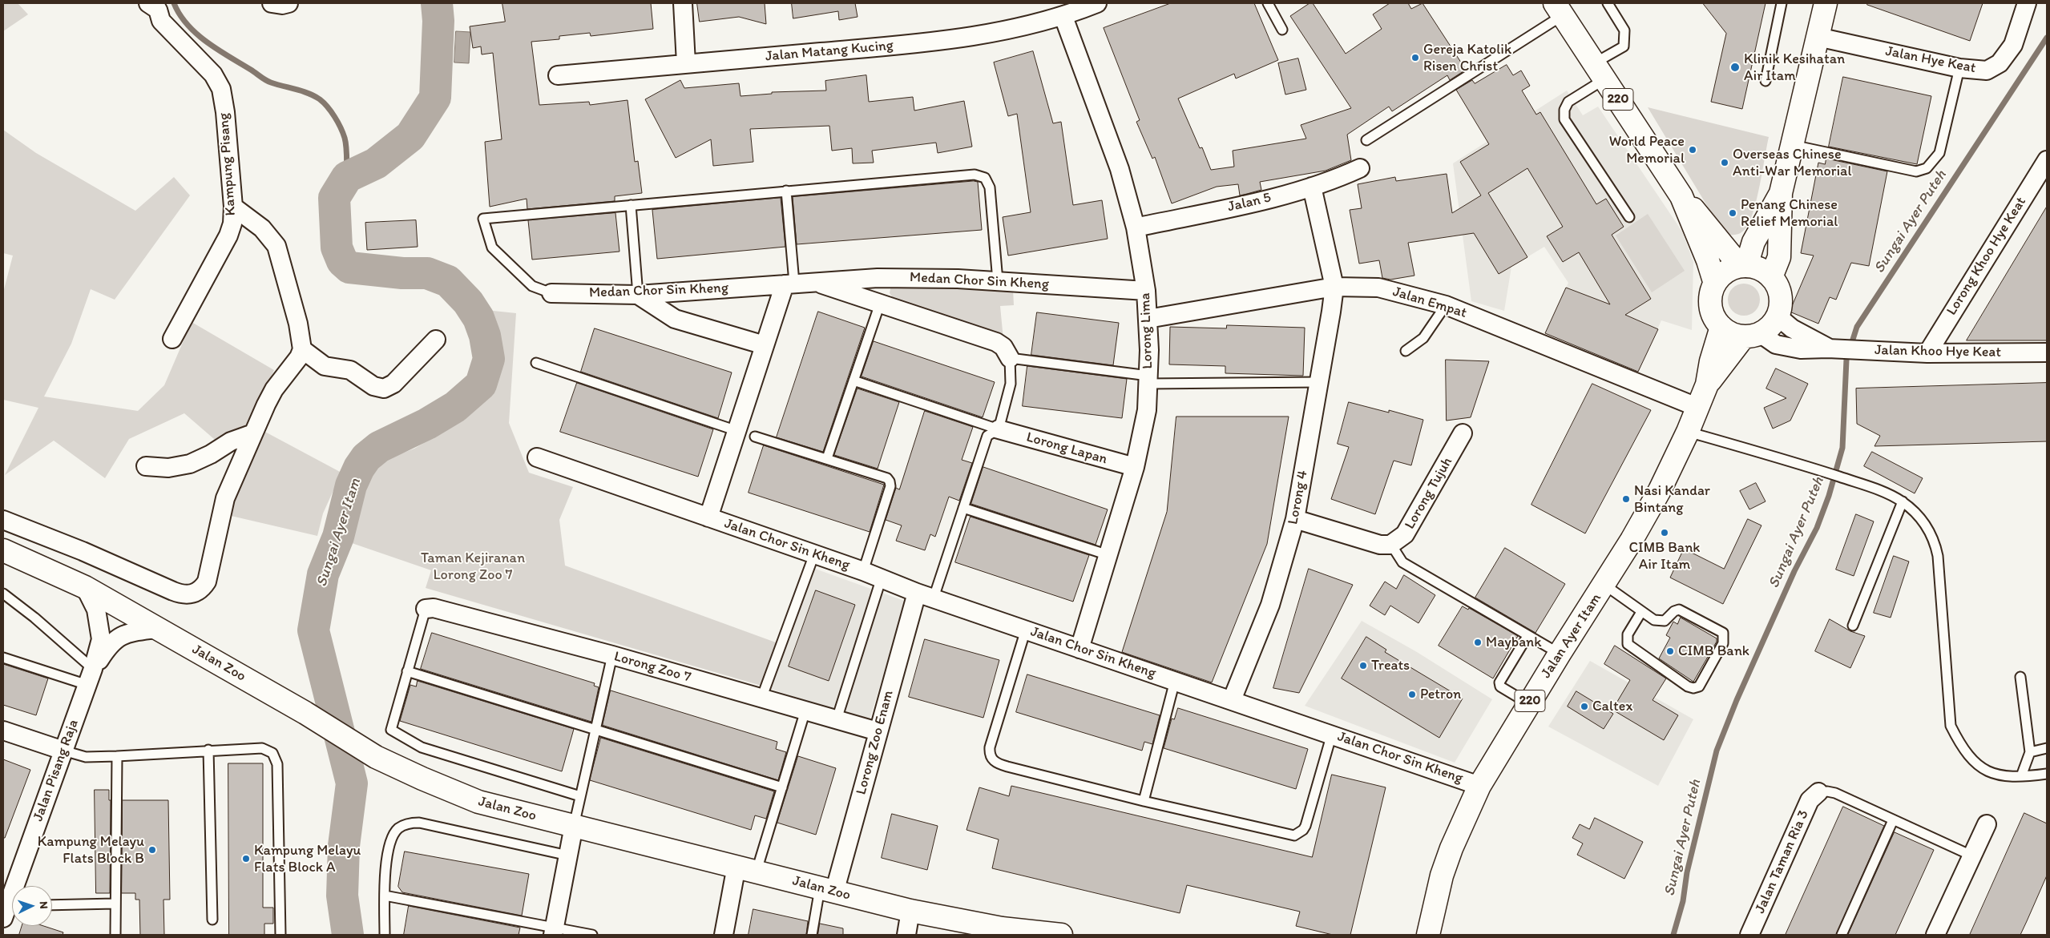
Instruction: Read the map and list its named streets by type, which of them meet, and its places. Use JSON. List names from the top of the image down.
{
  "streets": {
    "main road": ["220", "Jalan Ayer Itam", "Jalan Zoo"],
    "street": [
      "Jalan Matang Kucing",
      "Jalan Hye Keat",
      "Kampung Pisang",
      "Jalan 5",
      "Lorong Khoo Hye Keat",
      "Medan Chor Sin Kheng",
      "Jalan Empat",
      "Lorong Lima",
      "Jalan Khoo Hye Keat",
      "Lorong Lapan",
      "Lorong Tujuh",
      "Lorong 4",
      "Jalan Chor Sin Kheng",
      "Lorong Zoo 7",
      "Lorong Zoo Enam",
      "Jalan Pisang Raja",
      "Jalan Taman Ria 3"
    ]
  },
  "crossings": [
    ["Jalan Matang Kucing", "Lorong Lima"],
    ["220", "Jalan Khoo Hye Keat"],
    ["220", "Jalan Ayer Itam"],
    ["Jalan 5", "Lorong Lima"],
    ["Lorong Khoo Hye Keat", "Jalan Khoo Hye Keat"],
    ["Medan Chor Sin Kheng", "Lorong Lima"],
    ["Medan Chor Sin Kheng", "Jalan Chor Sin Kheng"],
    ["Jalan Empat", "Lorong Lima"],
    ["Jalan Empat", "Lorong 4"],
    ["Jalan Empat", "Jalan Ayer Itam"],
    ["Lorong Lima", "Lorong Lapan"],
    ["Lorong Lima", "Jalan Chor Sin Kheng"],
    ["Jalan Khoo Hye Keat", "Jalan Ayer Itam"],
    ["Lorong 4", "Jalan Chor Sin Kheng"],
    ["Jalan Chor Sin Kheng", "Jalan Ayer Itam"],
    ["Jalan Chor Sin Kheng", "Lorong Zoo Enam"],
    ["Jalan Zoo", "Lorong Zoo Enam"],
    ["Jalan Zoo", "Jalan Pisang Raja"],
    ["Lorong Zoo 7", "Lorong Zoo Enam"]
  ],
  "water": ["Sungai Ayer Puteh", "Sungai Ayer Itam"],
  "parks": ["Taman Kejiranan Lorong Zoo 7"],
  "places": [
    "Gereja Katolik Risen Christ",
    "Klinik Kesihatan Air Itam",
    "World Peace Memorial",
    "Overseas Chinese Anti-War Memorial",
    "Penang Chinese Relief Memorial",
    "Nasi Kandar Bintang",
    "CIMB Bank Air Itam",
    "Maybank",
    "CIMB Bank",
    "Treats",
    "Petron",
    "Caltex",
    "Kampung Melayu Flats Block B",
    "Kampung Melayu Flats Block A"
  ],
  "north": "right"
}
